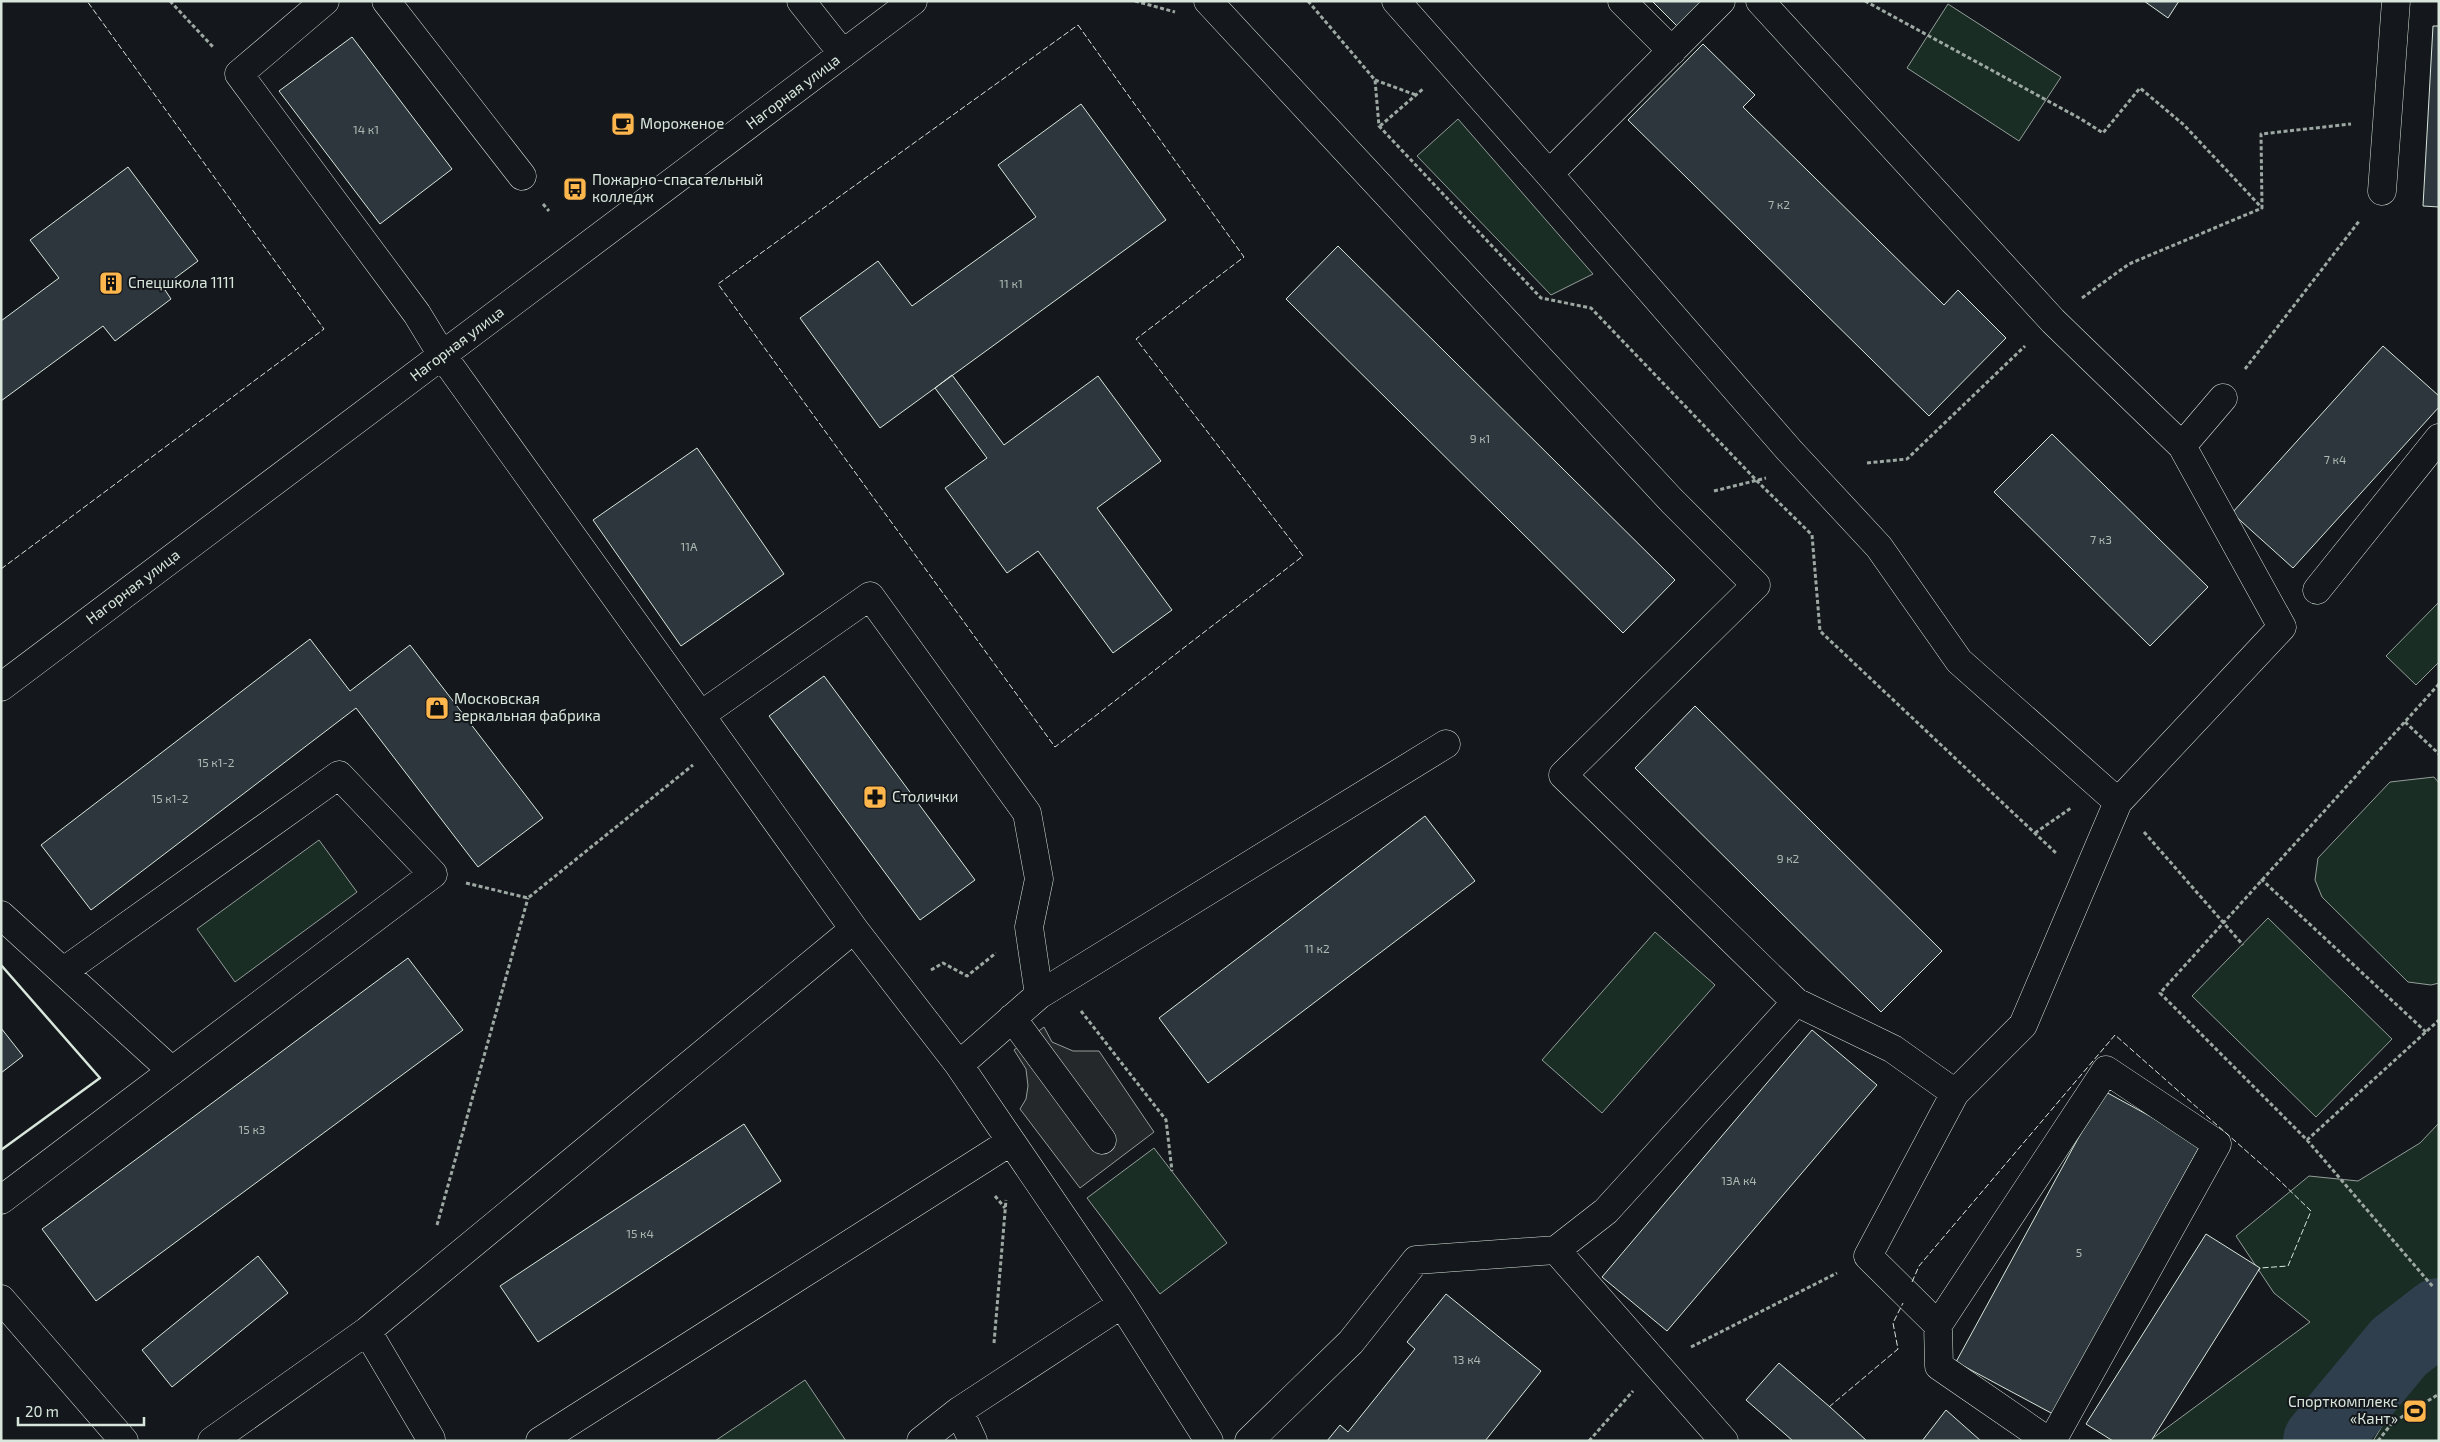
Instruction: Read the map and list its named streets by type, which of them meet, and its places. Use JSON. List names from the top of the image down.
{
  "streets": {
    "street": ["Нагорная улица"]
  },
  "places": {
    "cafe": ["Мороженое"],
    "bus stop": ["Пожарно-спасательный колледж"],
    "building": ["Спецшкола 1111"],
    "shop": ["Московская зеркальная фабрика"],
    "pharmacy": ["Столички"],
    "sports": ["Спорткомплекс «Кант»"]
  },
  "house_numbers": [
    "14 к1",
    "7 к2",
    "11 к1",
    "9 к1",
    "7 к4",
    "7 к3",
    "11А",
    "15 к1-2",
    "15 к1-2",
    "9 к2",
    "11 к2",
    "15 к3",
    "13А к4",
    "15 к4",
    "5",
    "13 к4"
  ],
  "scale_bar": "20 m"
}
